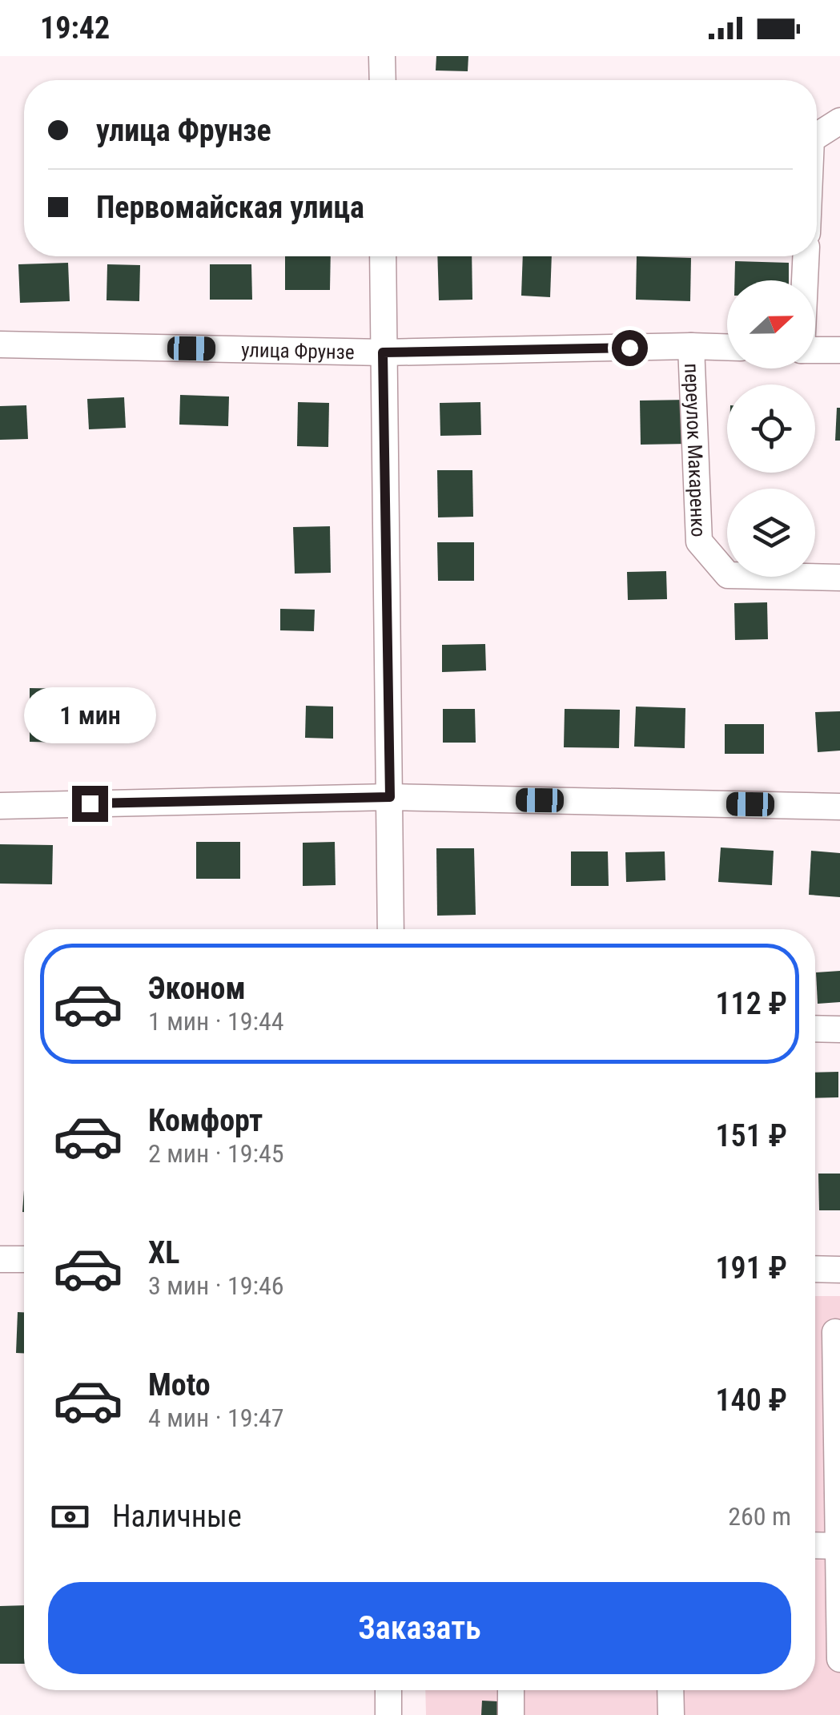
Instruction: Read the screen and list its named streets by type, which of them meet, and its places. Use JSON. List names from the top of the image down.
{
  "streets": {
    "street": ["улица Фрунзе", "переулок Макаренко"]
  },
  "crossings": [
    ["улица Фрунзе", "переулок Макаренко"]
  ],
  "north": "right",
  "page": {
    "status": "19:42",
    "banner": ["улица Фрунзе", "Первомайская улица"],
    "bubble": "1 мин",
    "list": [
      {
        "name": "Эконом",
        "note": "1 мин · 19:44",
        "value": "112 ₽"
      },
      {
        "name": "Комфорт",
        "note": "2 мин · 19:45",
        "value": "151 ₽"
      },
      {
        "name": "XL",
        "note": "3 мин · 19:46",
        "value": "191 ₽"
      },
      {
        "name": "Moto",
        "note": "4 мин · 19:47",
        "value": "140 ₽"
      }
    ],
    "pay": ["Наличные", "260 m"],
    "buttons": "Заказать"
  }
}
